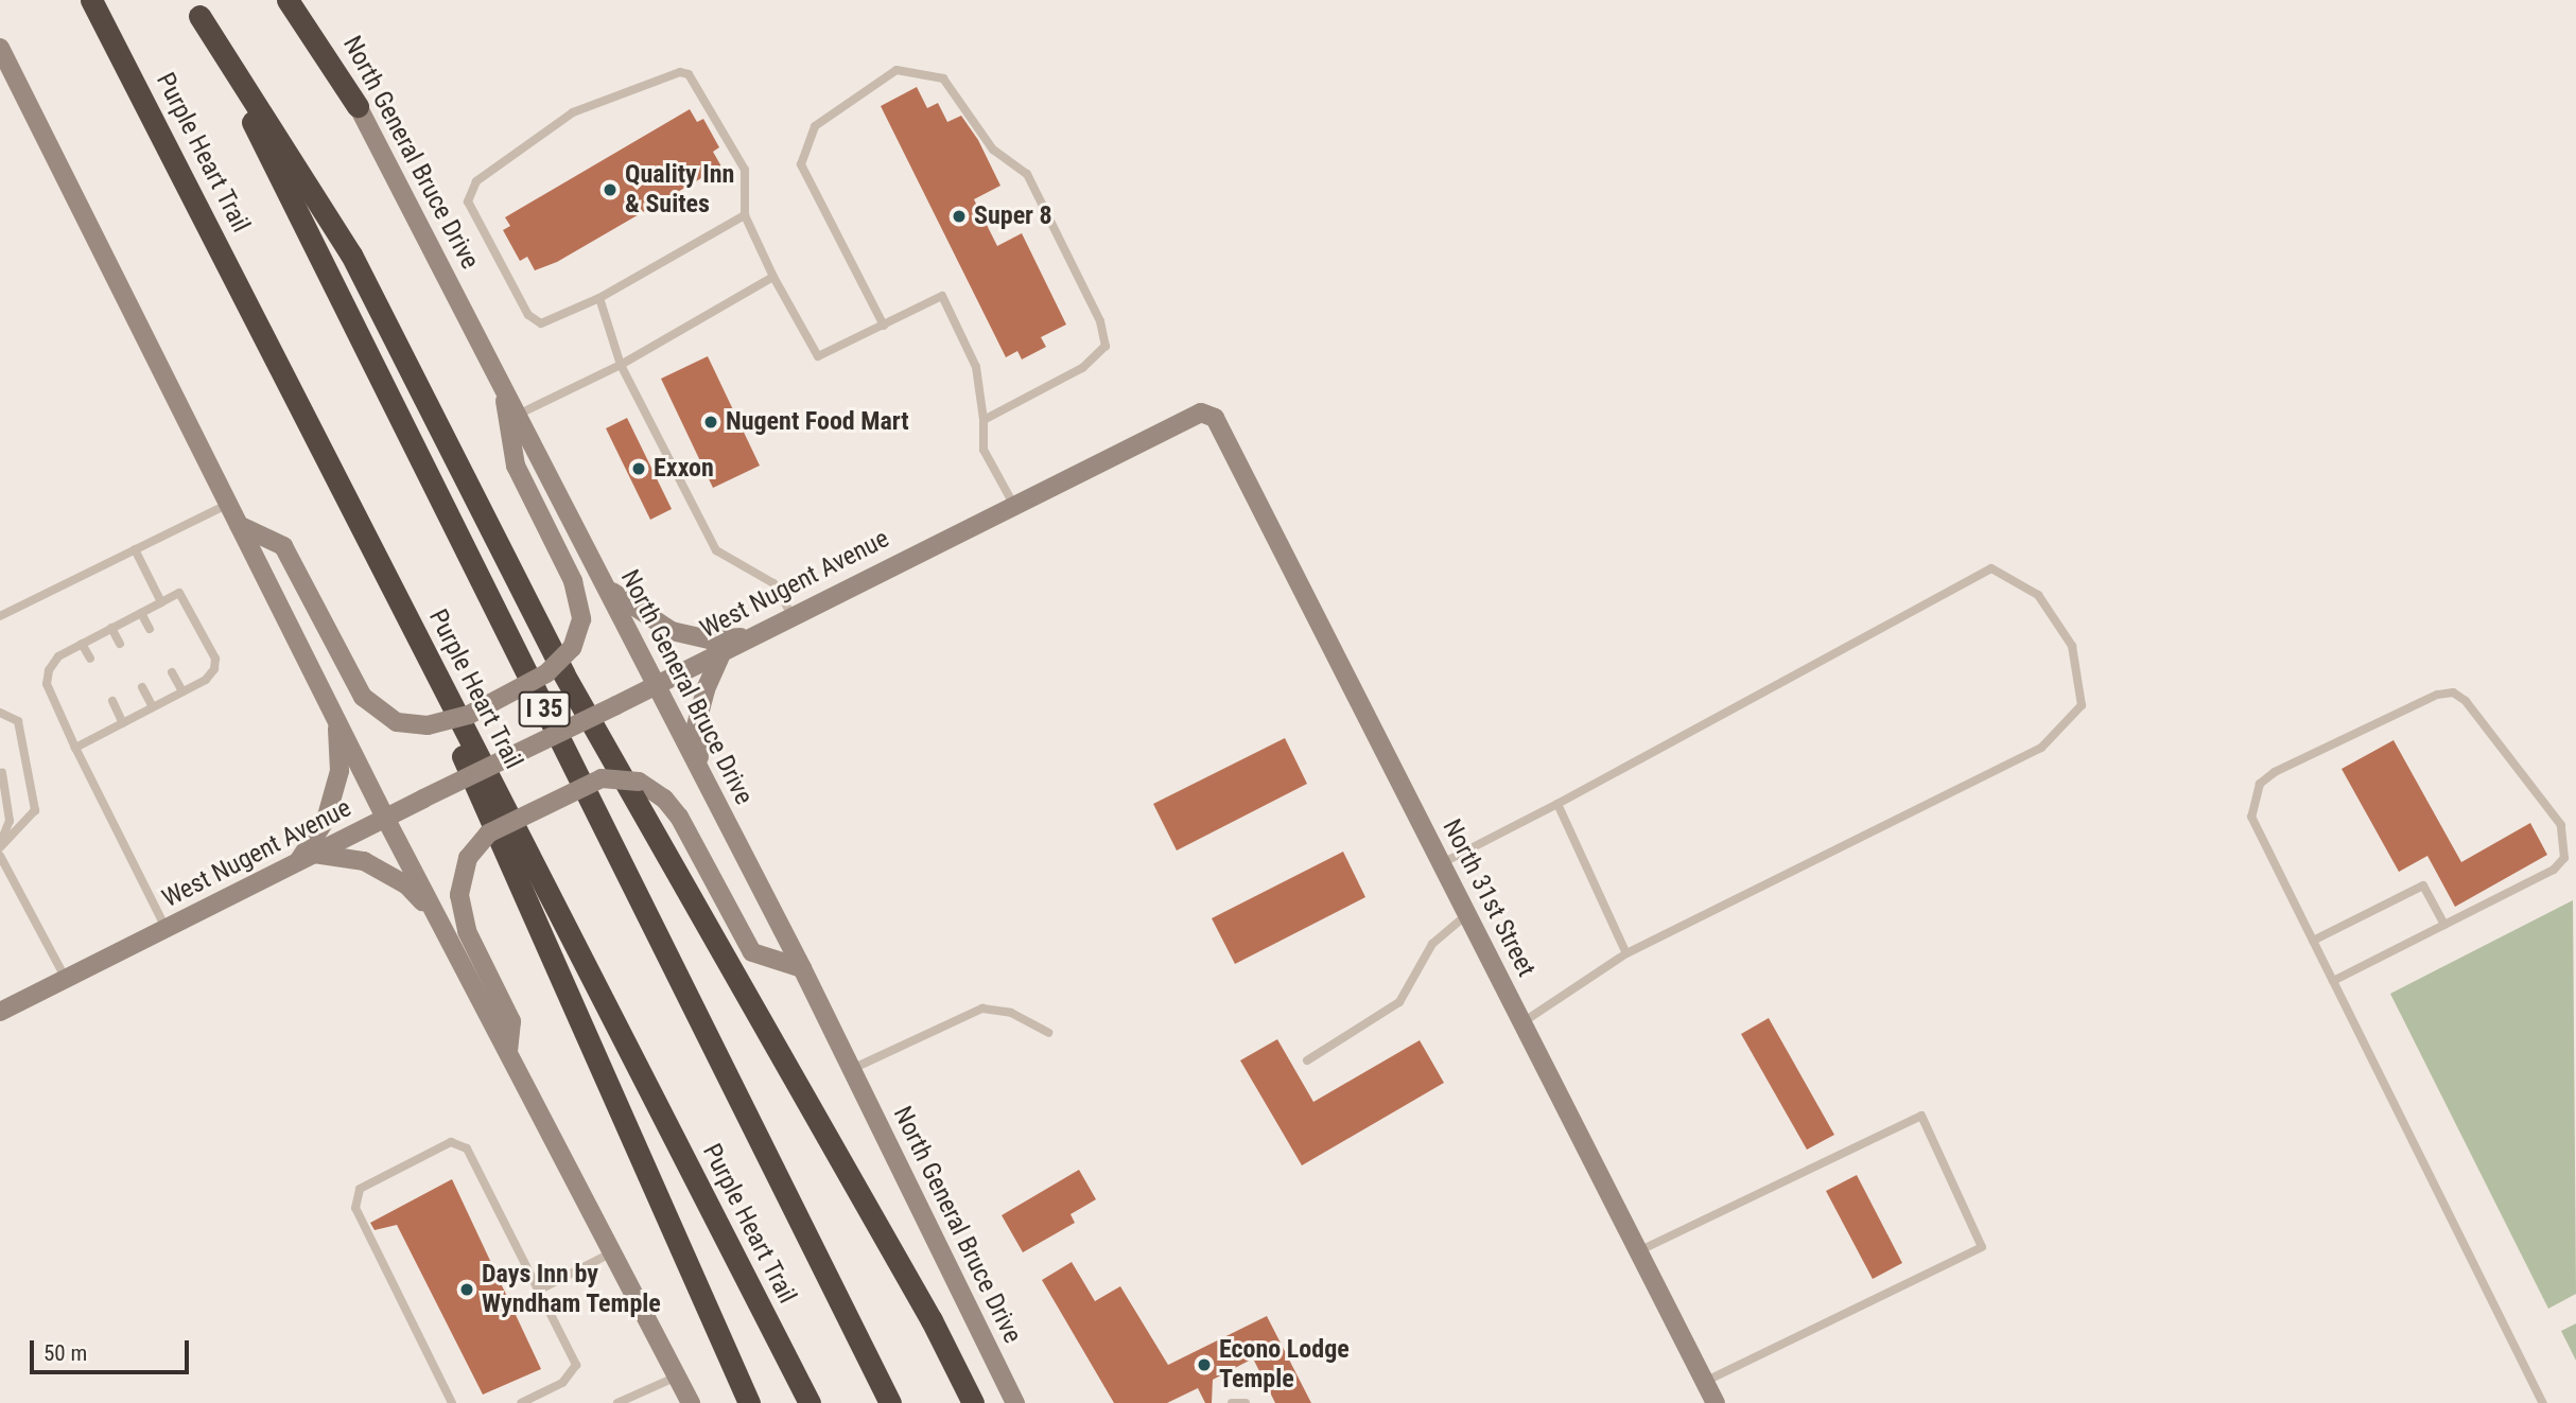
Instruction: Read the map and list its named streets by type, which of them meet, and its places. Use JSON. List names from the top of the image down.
{
  "streets": {
    "highway": ["Purple Heart Trail", "I 35"],
    "main road": ["North General Bruce Drive", "West Nugent Avenue", "North 31st Street"]
  },
  "crossings": [
    ["North General Bruce Drive", "West Nugent Avenue"],
    ["West Nugent Avenue", "North 31st Street"]
  ],
  "places": [
    "Quality Inn & Suites",
    "Super 8",
    "Nugent Food Mart",
    "Exxon",
    "Days Inn by Wyndham Temple",
    "Econo Lodge Temple"
  ],
  "scale_bar": "50 m"
}
